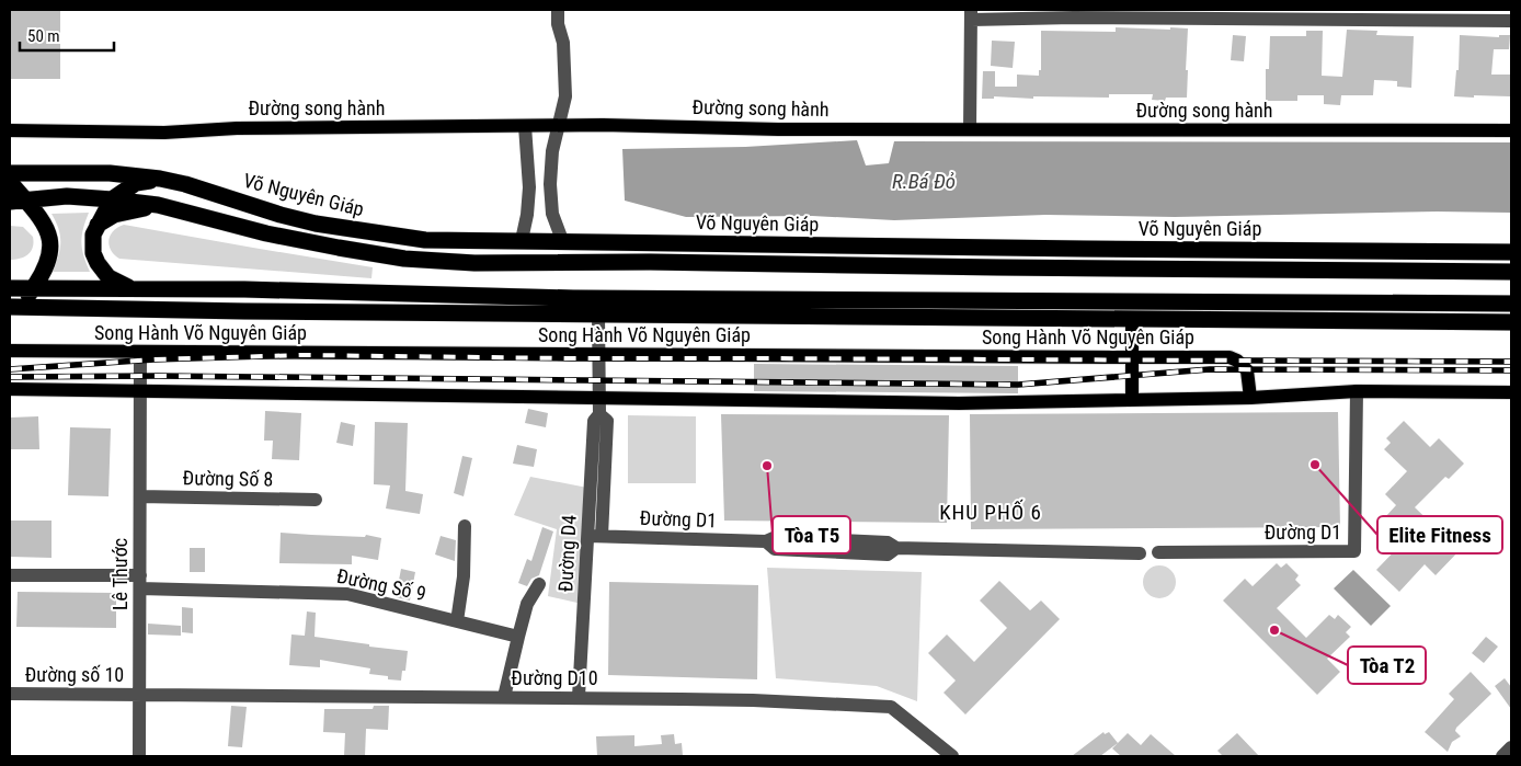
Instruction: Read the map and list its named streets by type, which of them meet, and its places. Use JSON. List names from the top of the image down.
{
  "streets": {
    "highway": ["Võ Nguyên Giáp"],
    "main road": ["Đường song hành", "Song Hành Võ Nguyên Giáp"],
    "street": [
      "Đường Số 8",
      "Đường D1",
      "Đường D4",
      "Lê Thước",
      "Đường Số 9",
      "Đường số 10",
      "Đường D10"
    ]
  },
  "crossings": [
    ["Song Hành Võ Nguyên Giáp", "Đường D4"],
    ["Song Hành Võ Nguyên Giáp", "Lê Thước"],
    ["Đường Số 8", "Lê Thước"],
    ["Đường D1", "Đường D4"],
    ["Đường D4", "Đường D10"],
    ["Lê Thước", "Đường Số 9"],
    ["Lê Thước", "Đường số 10"],
    ["Lê Thước", "Đường D10"],
    ["Đường số 10", "Đường D10"]
  ],
  "districts": ["KHU PHỐ 6"],
  "water": ["R.Bá Đỏ"],
  "places": ["Elite Fitness", "Tòa T5", "Tòa T2"],
  "scale_bar": "50 m"
}
